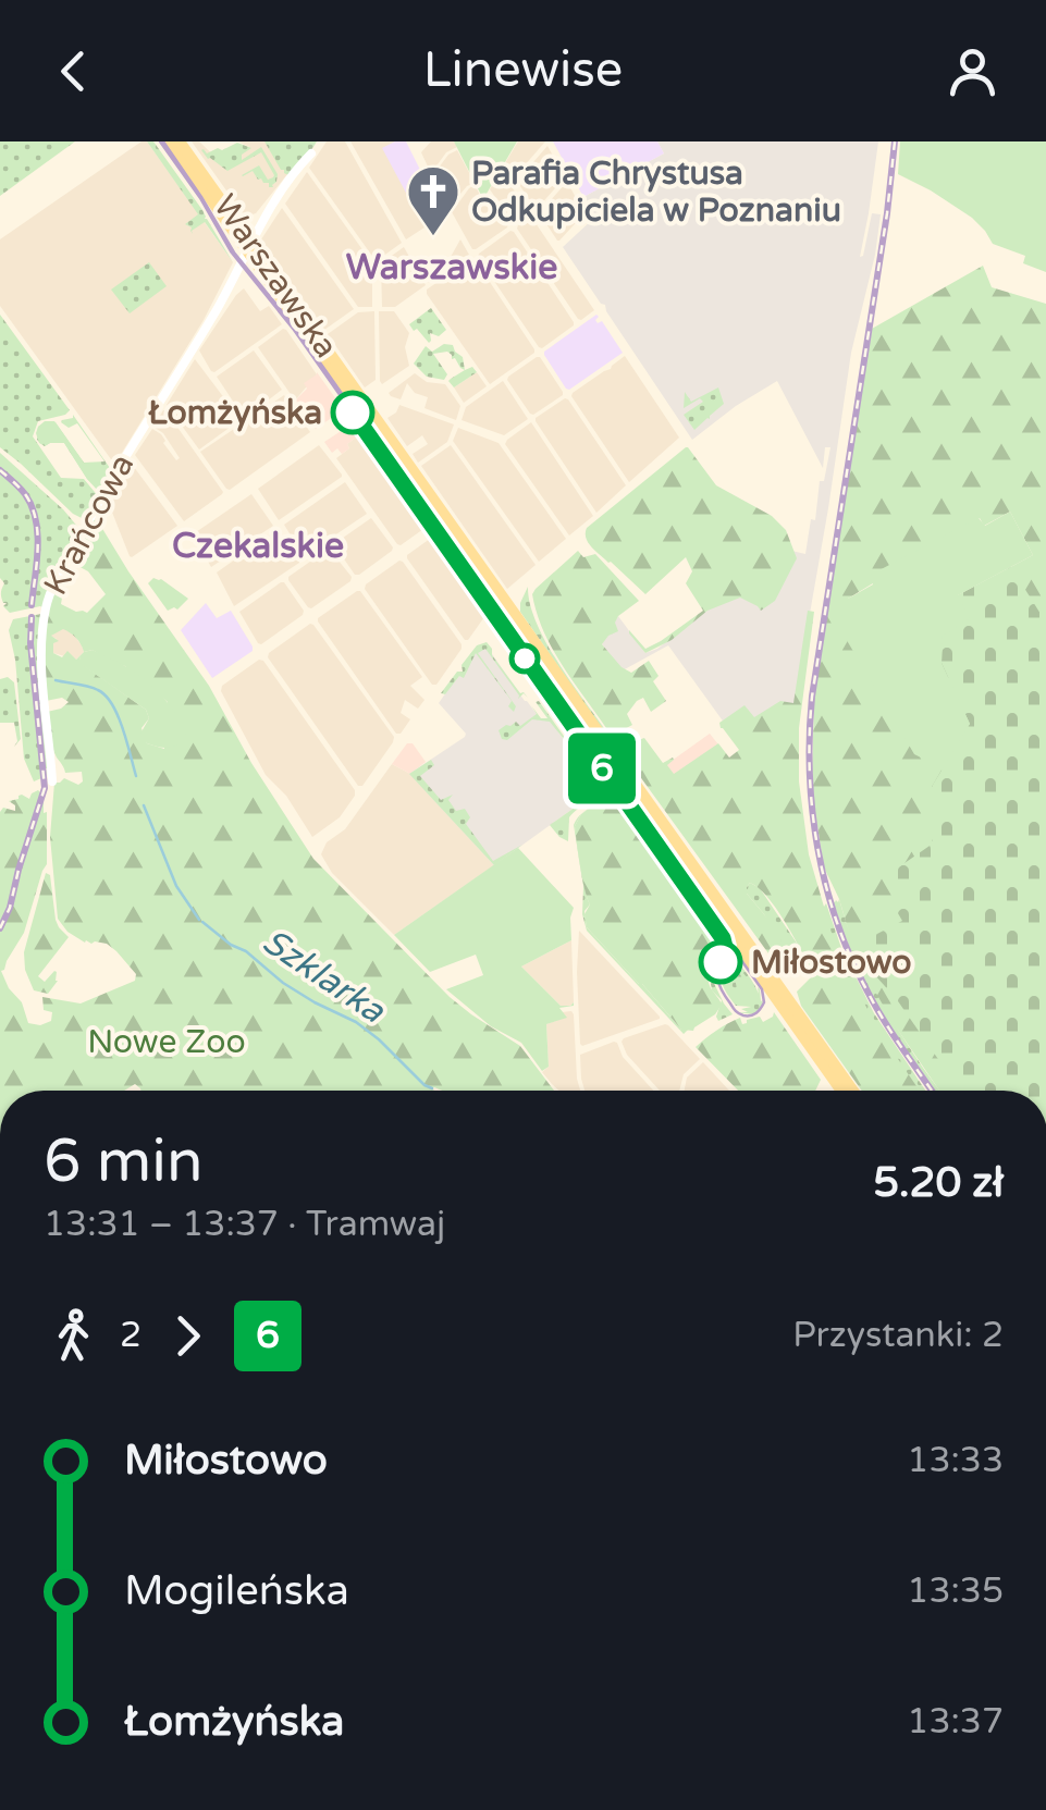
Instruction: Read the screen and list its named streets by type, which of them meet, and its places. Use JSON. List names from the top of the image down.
{
  "streets": {
    "main road": ["Warszawska"],
    "street": ["Krańcowa"]
  },
  "crossings": [
    ["Warszawska", "Krańcowa"]
  ],
  "districts": ["Warszawskie", "Czekalskie"],
  "water": ["Szklarka"],
  "parks": ["Nowe Zoo"],
  "places": {
    "church": ["Parafia Chrystusa Odkupiciela w Poznaniu"],
    "other": ["Łomżyńska", "Miłostowo"]
  },
  "lines": ["tram line 6"],
  "page": {
    "header": "Linewise",
    "on_map": "6",
    "heading": ["6 min", "13:31 – 13:37 · Tramwaj", "5.20 zł"],
    "legs": ["2", "6", "Przystanki: 2"],
    "list": [
      {
        "name": "Miłostowo",
        "value": "13:33"
      },
      {
        "name": "Mogileńska",
        "value": "13:35"
      },
      {
        "name": "Łomżyńska",
        "value": "13:37"
      }
    ]
  }
}
